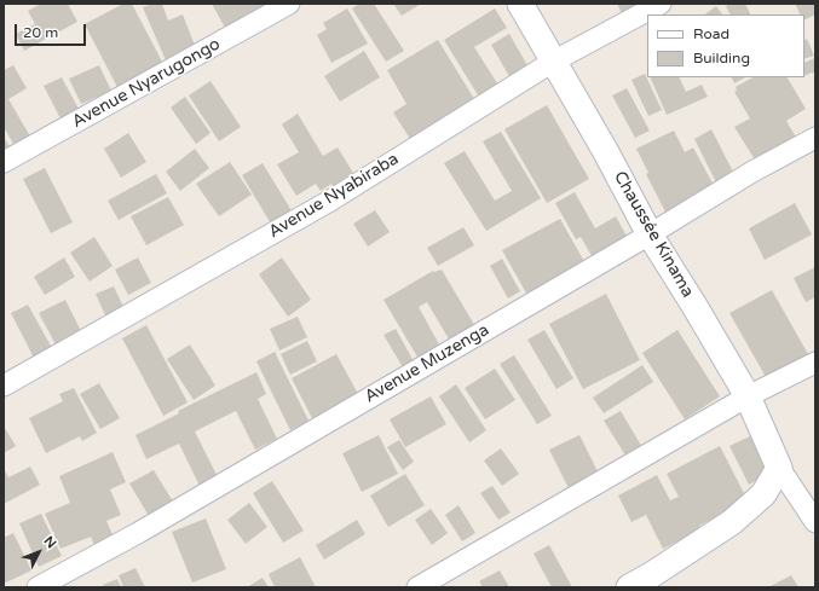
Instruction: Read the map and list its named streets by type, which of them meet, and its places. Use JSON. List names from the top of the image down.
{
  "streets": {
    "street": [
      "Avenue Nyarugongo",
      "Avenue Nyabiraba",
      "Chaussée Kinama",
      "Avenue Muzenga"
    ]
  },
  "crossings": [
    ["Avenue Nyabiraba", "Chaussée Kinama"],
    ["Chaussée Kinama", "Avenue Muzenga"]
  ],
  "legend": ["Road", "Building"],
  "scale_bar": "20 m",
  "north": "top right"
}
